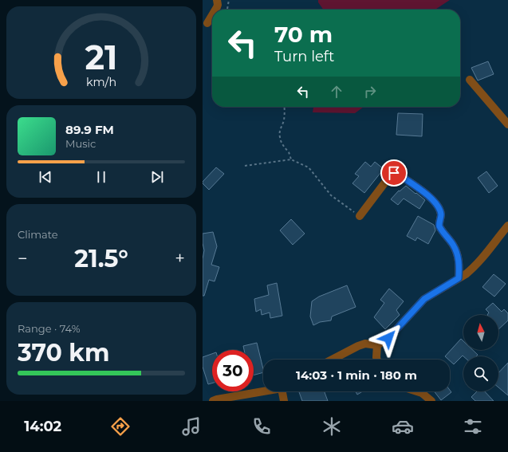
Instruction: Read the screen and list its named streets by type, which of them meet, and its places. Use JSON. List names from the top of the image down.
{
  "north": "top",
  "page": {
    "turn": ["70 m", "Turn left"],
    "song": ["89.9 FM", "Music"],
    "tile": [
      "Climate",
      ["Range · 74%", "370 km"]
    ],
    "heat": ["−", "21.5°", "+"],
    "limit": "30",
    "trip": "14:03 · 1 min · 180 m",
    "tabs": "14:02",
    "gauge": ["21", "km/h"]
  }
}
